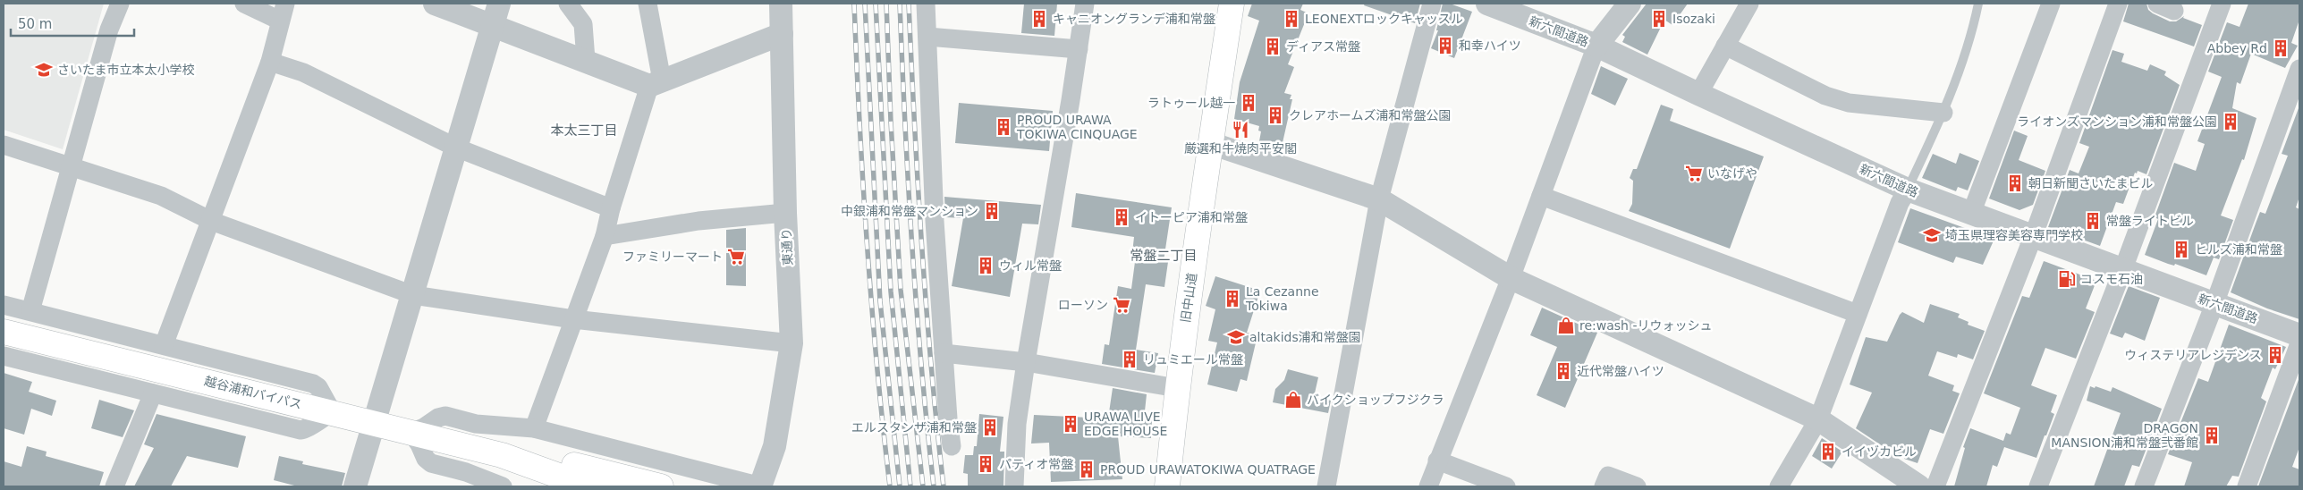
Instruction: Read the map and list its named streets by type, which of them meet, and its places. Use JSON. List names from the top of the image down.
{
  "streets": {
    "main road": ["旧中山道", "越谷浦和バイパス"],
    "street": ["新六間道路", "東通り"]
  },
  "districts": ["本太三丁目", "常盤二丁目"],
  "places": {
    "building": [
      "キャニオングランデ浦和常盤",
      "LEONEXTロックキャッスル",
      "Isozaki",
      "和幸ハイツ",
      "ディアス常盤",
      "Abbey Rd",
      "ラトゥール越一",
      "クレアホームズ浦和常盤公園",
      "ライオンズマンション浦和常盤公園",
      "PROUD URAWA TOKIWA CINQUAGE",
      "朝日新聞さいたまビル",
      "中銀浦和常盤マンション",
      "イトーピア浦和常盤",
      "常盤ライトビル",
      "ヒルズ浦和常盤",
      "ウィル常盤",
      "La Cezanne Tokiwa",
      "ウィステリアレジデンス",
      "リュミエール常盤",
      "近代常盤ハイツ",
      "URAWA LIVE EDGE HOUSE",
      "エルスタンザ浦和常盤",
      "DRAGON MANSION浦和常盤弐番館",
      "イイヅカビル",
      "パティオ常盤",
      "PROUD URAWATOKIWA QUATRAGE"
    ],
    "school or university": ["さいたま市立本太小学校", "埼玉県理容美容専門学校", "altakids浦和常盤園"],
    "restaurant": ["厳選和牛焼肉平安閣"],
    "supermarket": ["いなげや", "ファミリーマート", "ローソン"],
    "fuel station": ["コスモ石油"],
    "shop": ["re:wash -リウォッシュ", "バイクショップフジクラ"]
  },
  "scale_bar": "50 m"
}
